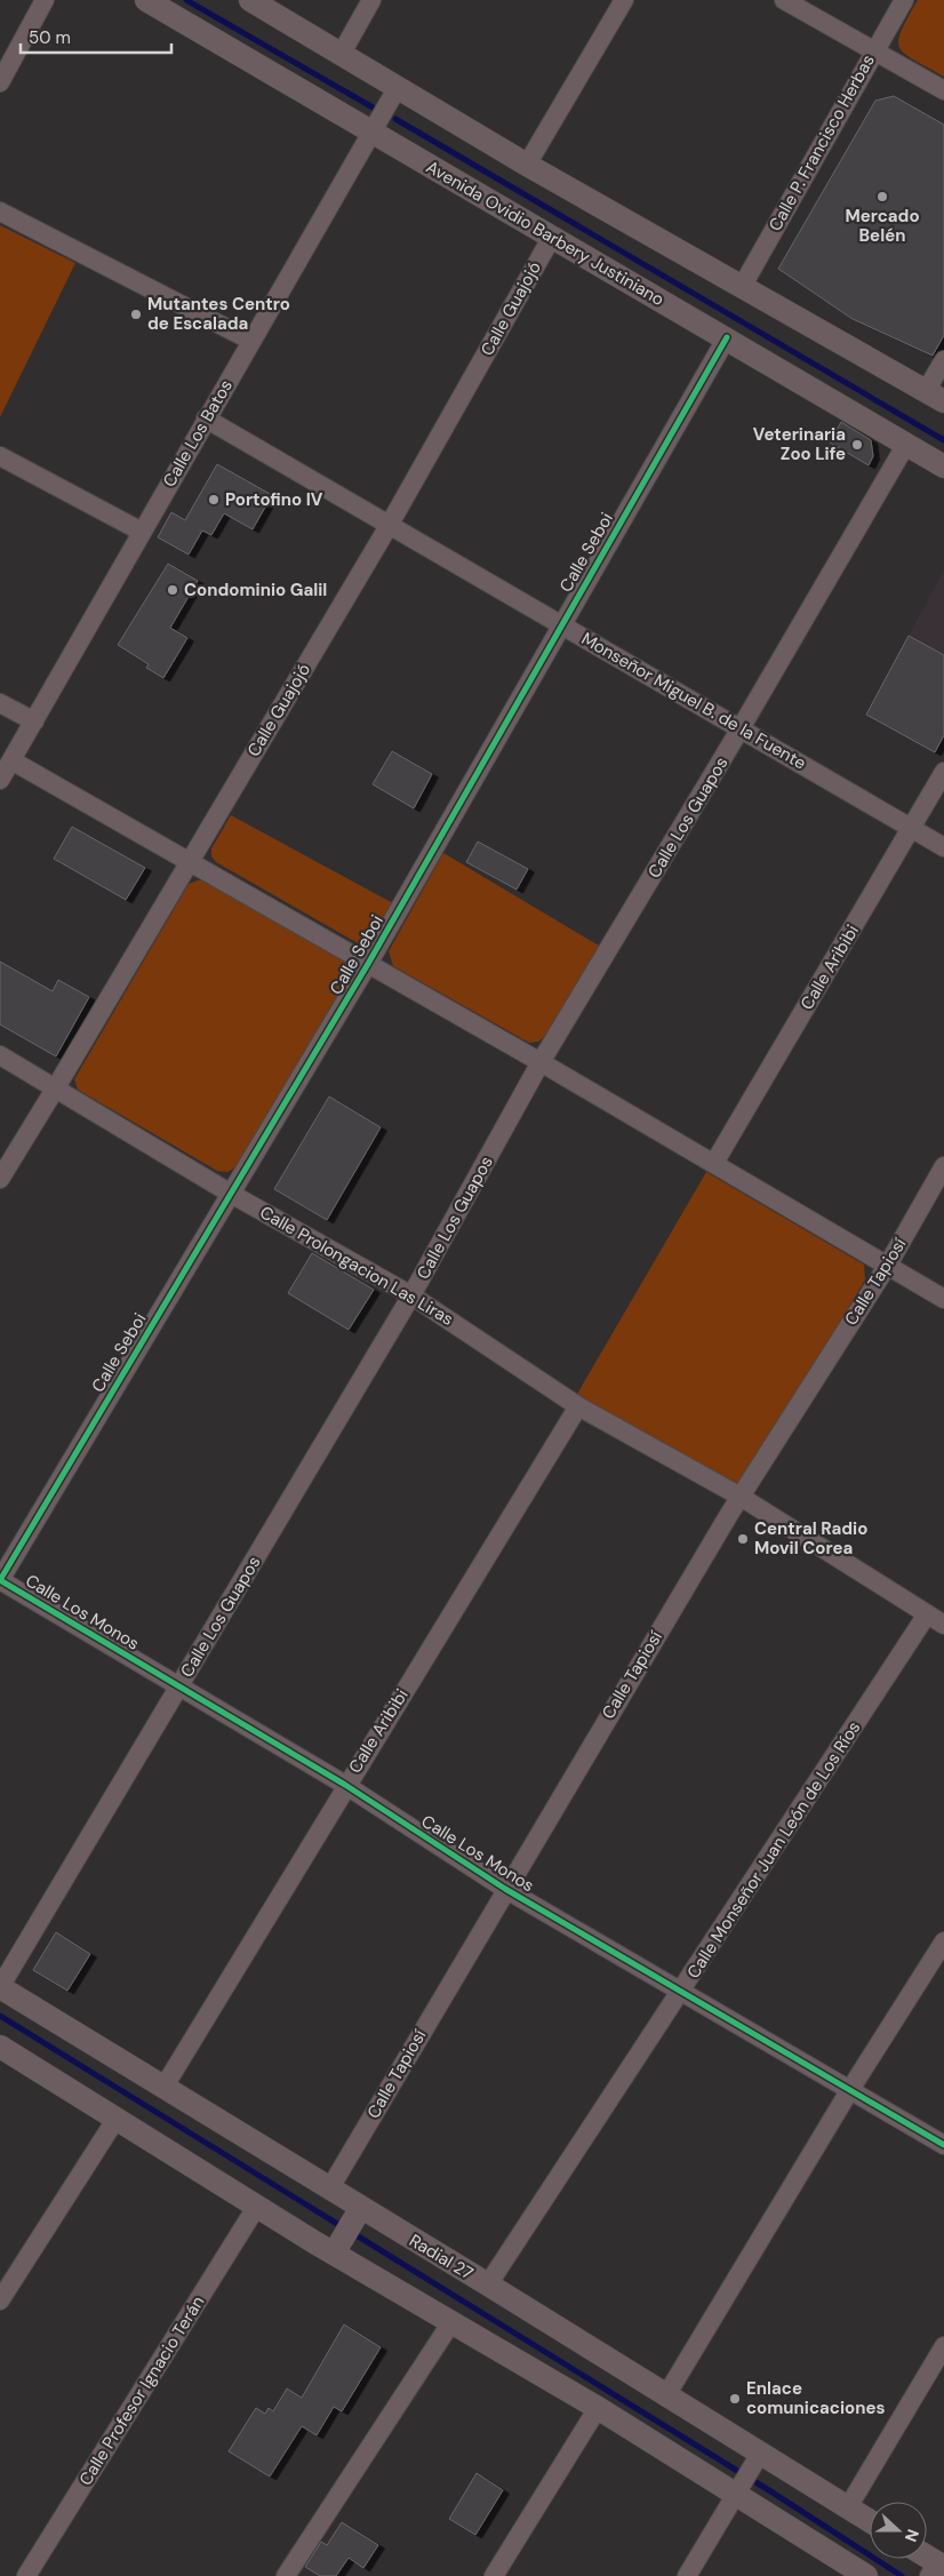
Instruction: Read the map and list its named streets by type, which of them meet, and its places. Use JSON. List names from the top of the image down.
{
  "streets": {
    "street": [
      "Calle P. Francisco Herbas",
      "Avenida Ovidio Barbery Justiniano",
      "Calle Guajojó",
      "Calle Los Batos",
      "Calle Seboi",
      "Monseñor Miguel B. de la Fuente",
      "Calle Los Guapos",
      "Calle Aribibi",
      "Calle Prolongacion Las Liras",
      "Calle Tapiosí",
      "Calle Los Monos",
      "Calle Monseñor Juan León de Los Ríos",
      "Radial 27",
      "Calle Profesor Ignacio Terán"
    ]
  },
  "crossings": [
    ["Avenida Ovidio Barbery Justiniano", "Calle Guajojó"],
    ["Avenida Ovidio Barbery Justiniano", "Calle Los Batos"],
    ["Avenida Ovidio Barbery Justiniano", "Calle Seboi"],
    ["Avenida Ovidio Barbery Justiniano", "Calle Los Guapos"],
    ["Calle Guajojó", "Monseñor Miguel B. de la Fuente"],
    ["Calle Guajojó", "Calle Prolongacion Las Liras"],
    ["Calle Los Batos", "Monseñor Miguel B. de la Fuente"],
    ["Calle Seboi", "Monseñor Miguel B. de la Fuente"],
    ["Calle Seboi", "Calle Prolongacion Las Liras"],
    ["Calle Seboi", "Calle Los Monos"],
    ["Monseñor Miguel B. de la Fuente", "Calle Los Guapos"],
    ["Monseñor Miguel B. de la Fuente", "Calle Aribibi"],
    ["Calle Los Guapos", "Calle Prolongacion Las Liras"],
    ["Calle Los Guapos", "Calle Los Monos"],
    ["Calle Los Guapos", "Radial 27"],
    ["Calle Aribibi", "Calle Prolongacion Las Liras"],
    ["Calle Aribibi", "Calle Los Monos"],
    ["Calle Aribibi", "Radial 27"],
    ["Calle Prolongacion Las Liras", "Calle Tapiosí"],
    ["Calle Prolongacion Las Liras", "Calle Monseñor Juan León de Los Ríos"],
    ["Calle Tapiosí", "Calle Los Monos"],
    ["Calle Tapiosí", "Radial 27"],
    ["Calle Los Monos", "Calle Monseñor Juan León de Los Ríos"],
    ["Calle Monseñor Juan León de Los Ríos", "Radial 27"]
  ],
  "places": [
    "Mercado Belén",
    "Mutantes Centro de Escalada",
    "Veterinaria Zoo Life",
    "Portofino IV",
    "Condominio Galil",
    "Central Radio Movil Corea",
    "Enlace comunicaciones"
  ],
  "scale_bar": "50 m",
  "north": "right"
}
